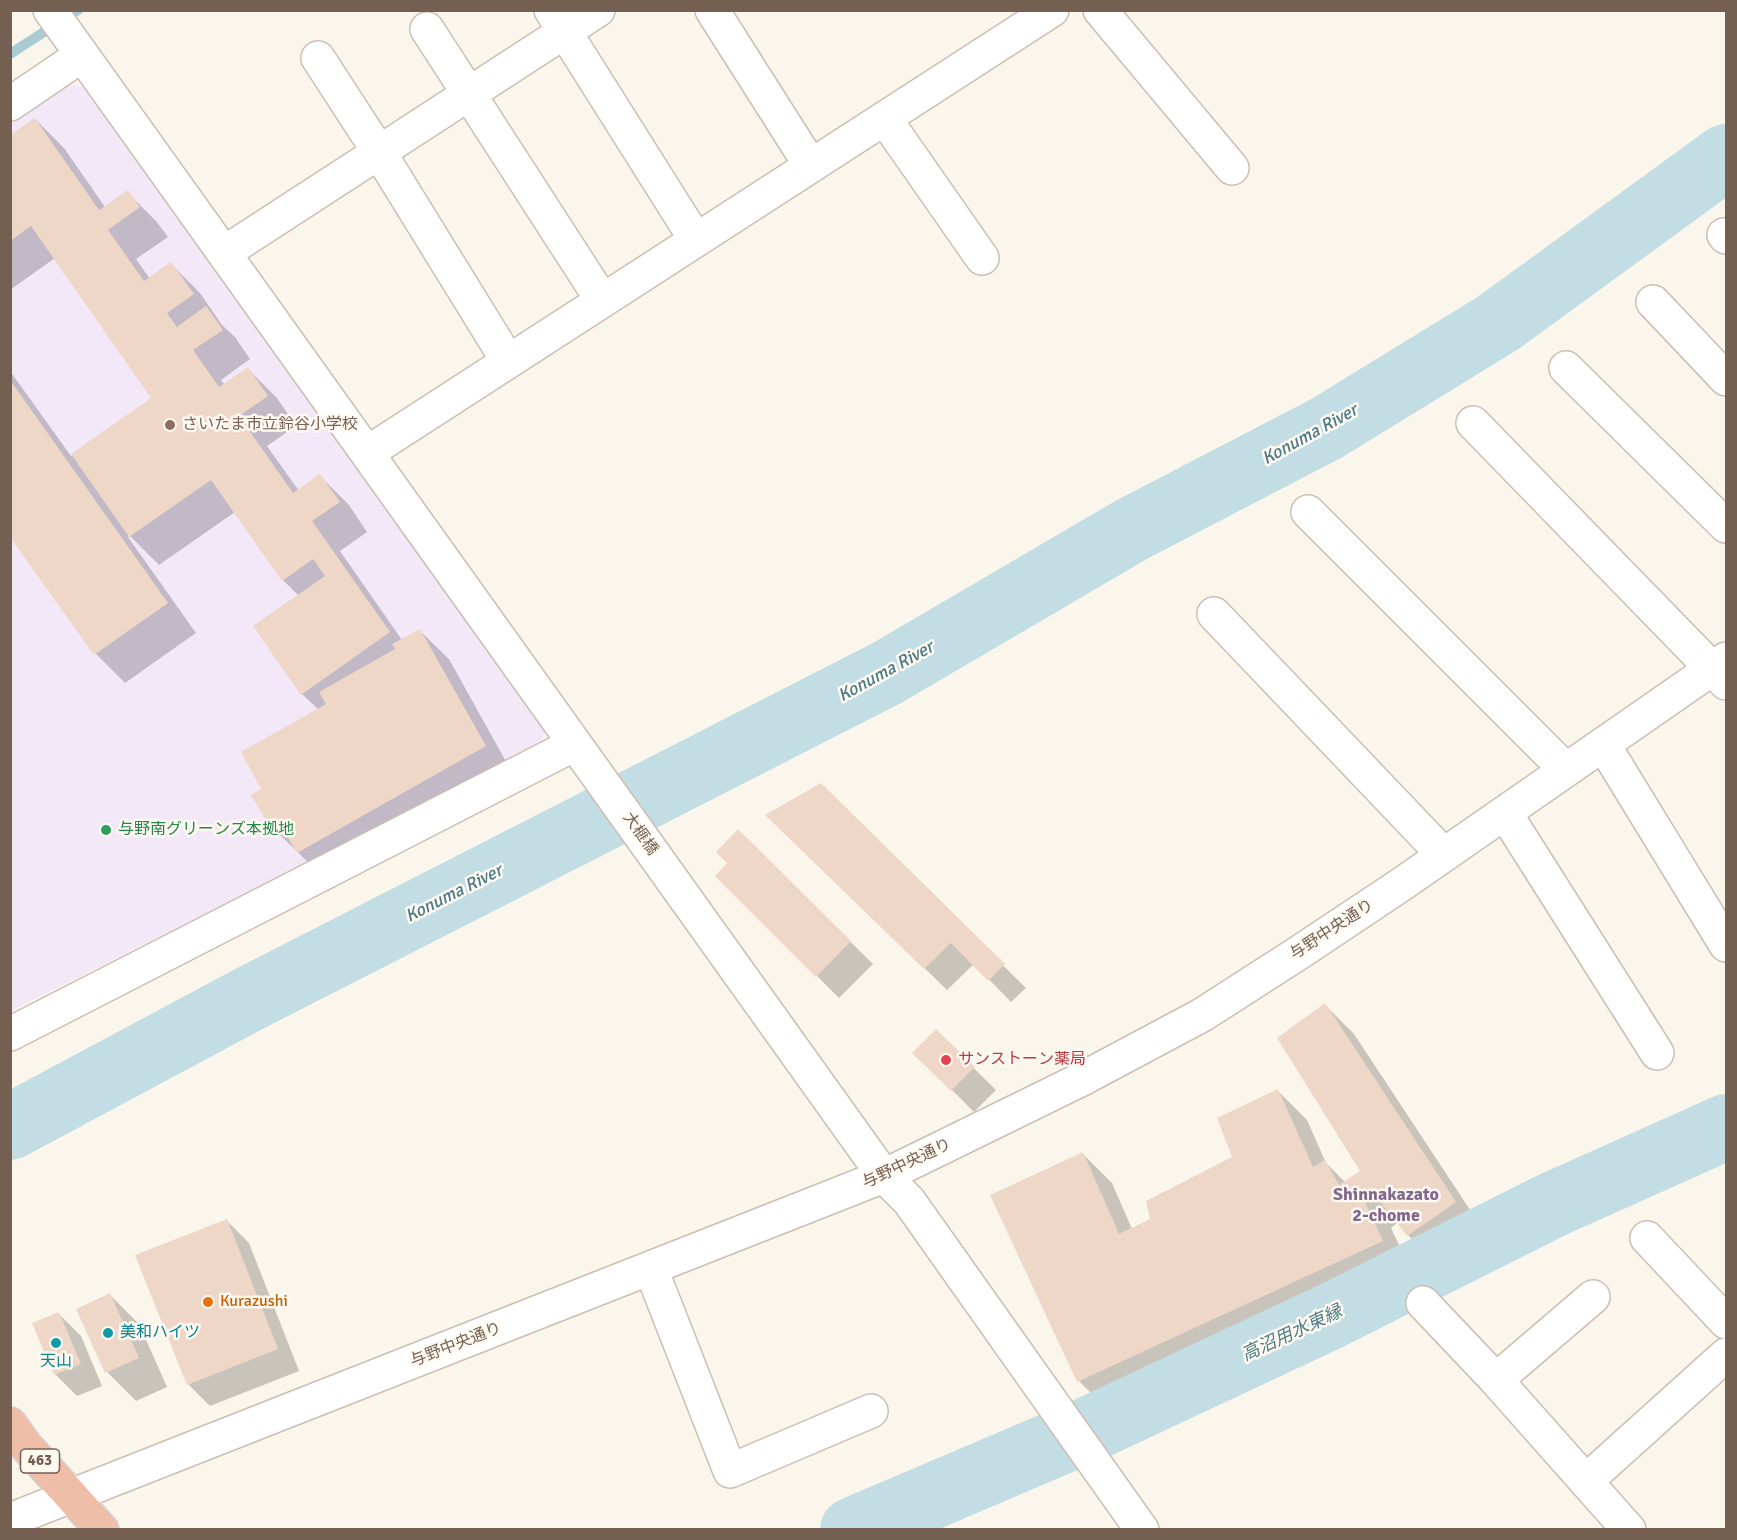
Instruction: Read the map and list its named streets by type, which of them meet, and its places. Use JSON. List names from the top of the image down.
{
  "streets": {
    "highway": ["463"],
    "street": ["大榧橋", "与野中央通り"]
  },
  "crossings": [
    ["大榧橋", "与野中央通り"],
    ["与野中央通り", "463"]
  ],
  "districts": ["Shinnakazato 2-chome"],
  "water": ["Konuma River", "高沼用水東縁"],
  "places": [
    "さいたま市立鈴谷小学校",
    "与野南グリーンズ本拠地",
    "サンストーン薬局",
    "Kurazushi",
    "美和ハイツ",
    "天山"
  ]
}
